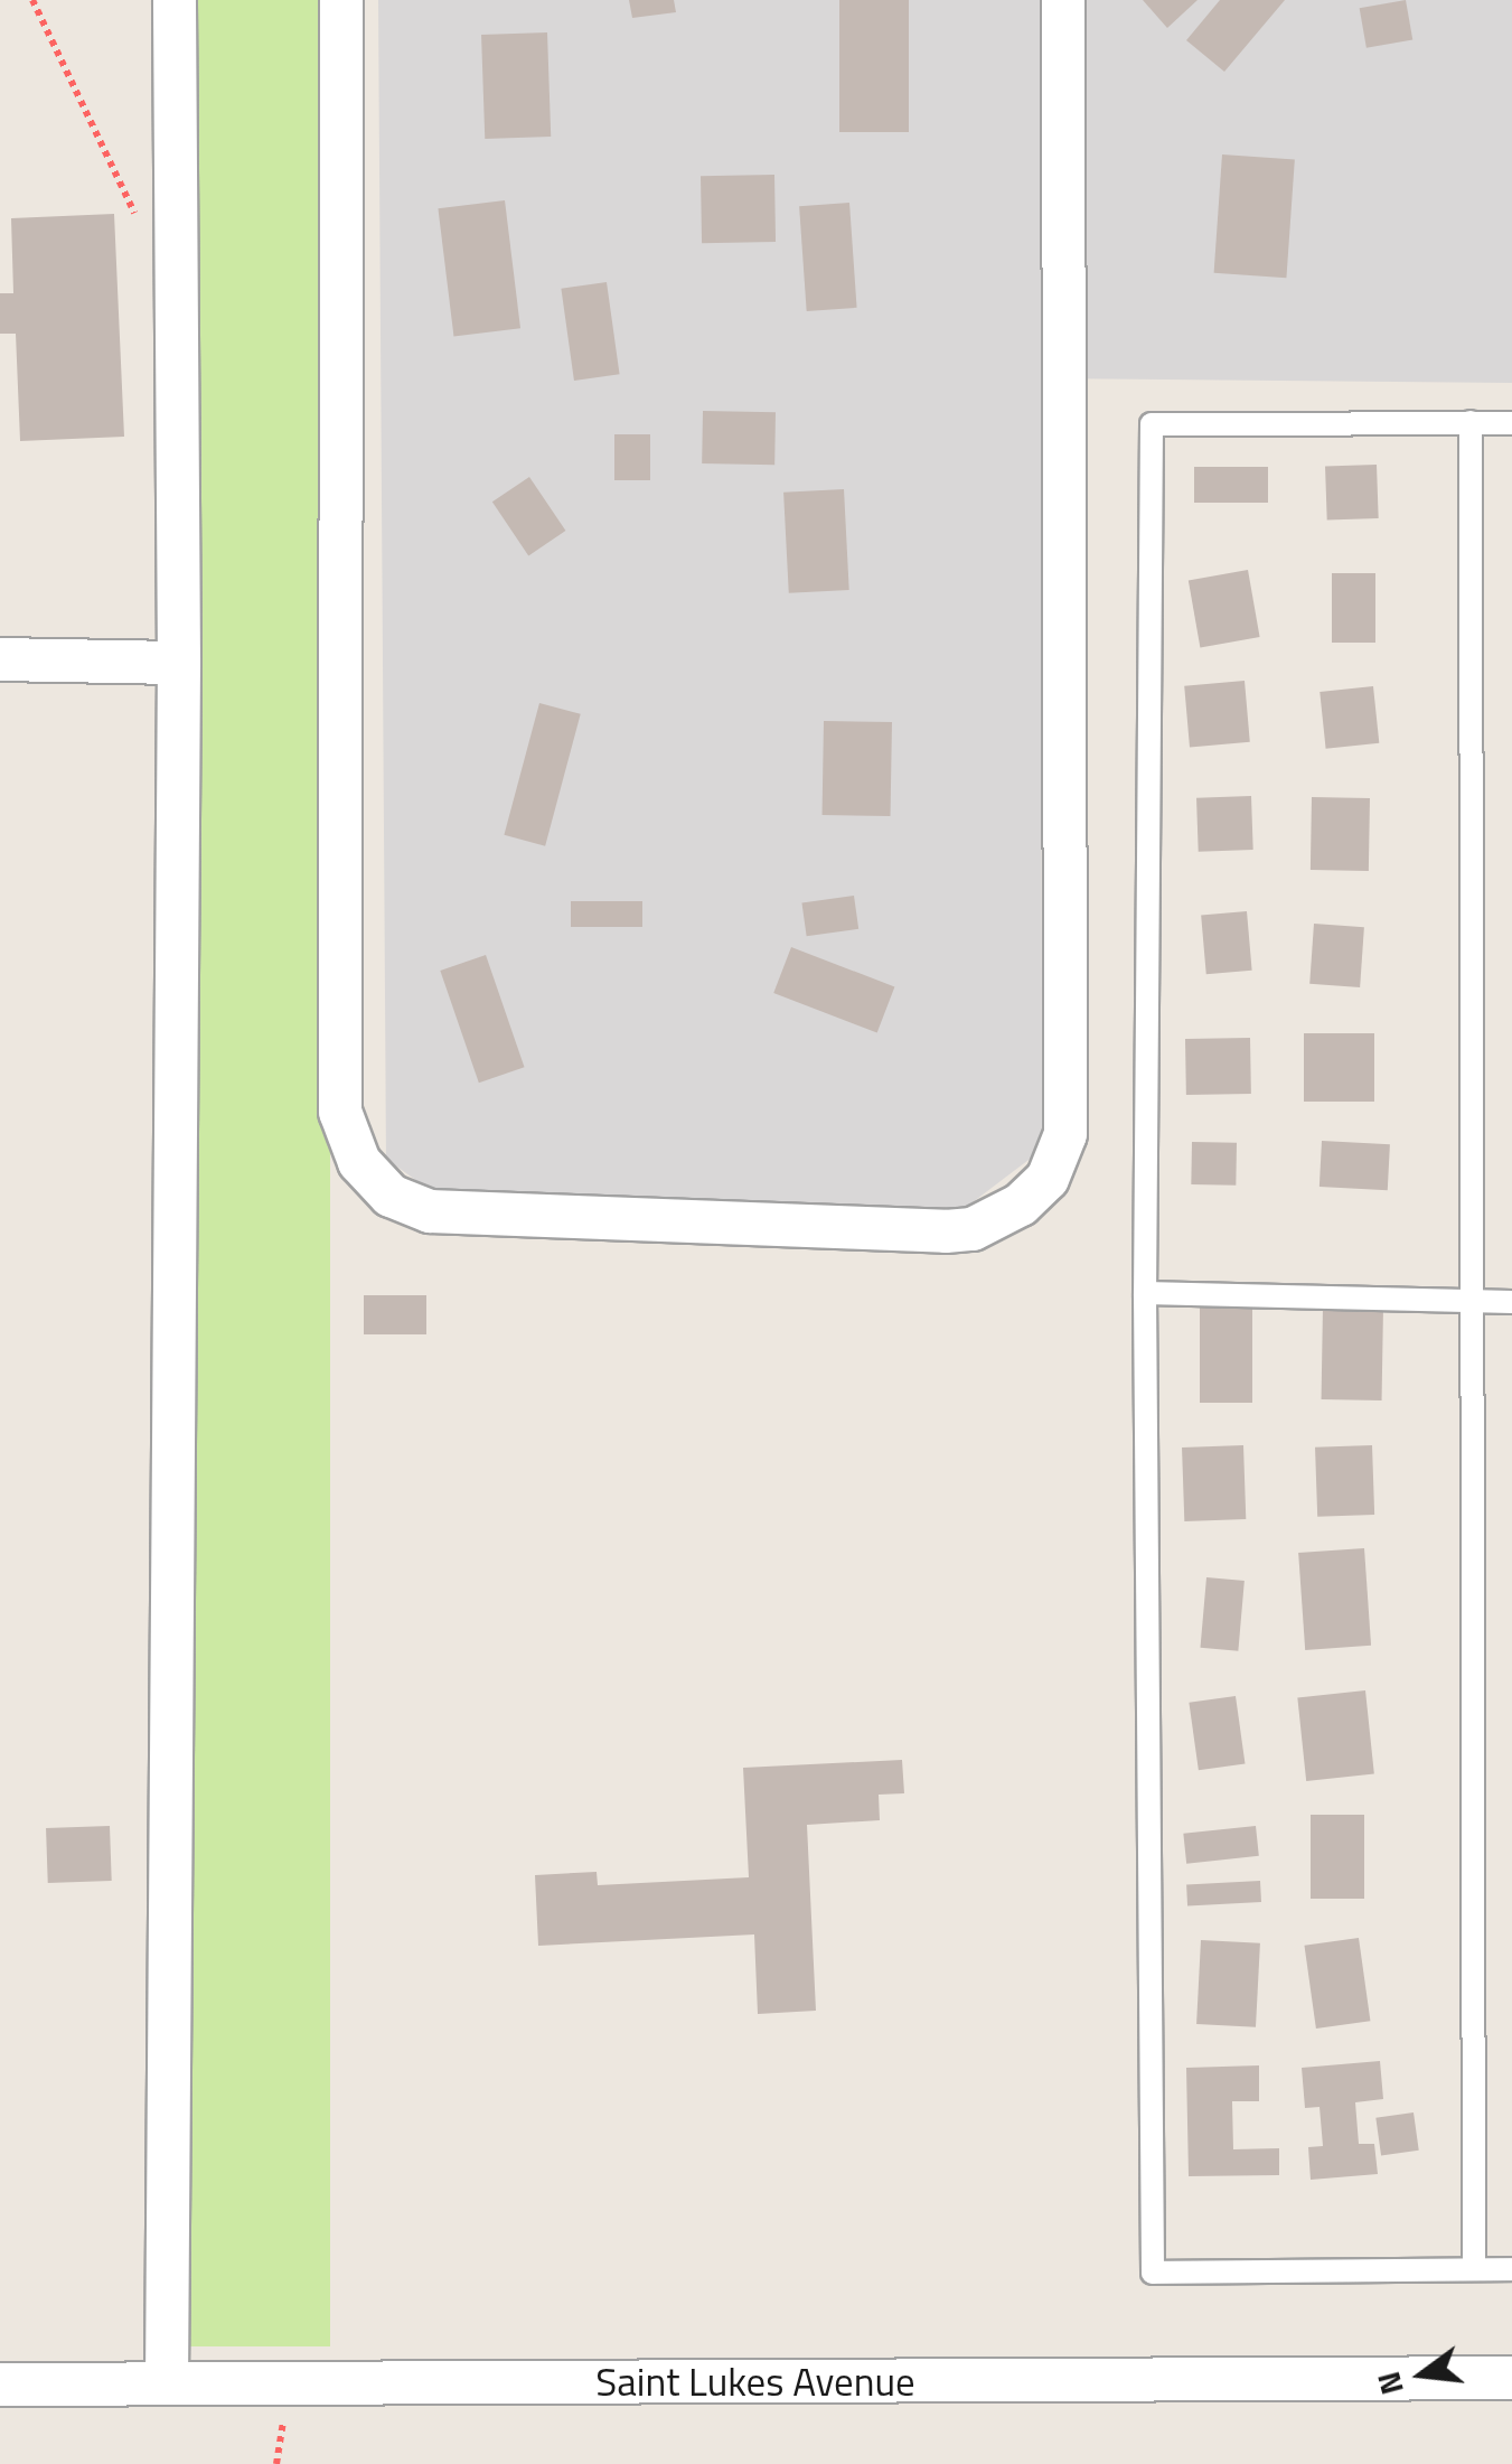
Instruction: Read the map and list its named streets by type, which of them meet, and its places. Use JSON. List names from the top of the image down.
{
  "streets": {
    "street": ["Saint Lukes Avenue"]
  },
  "north": "left"
}
